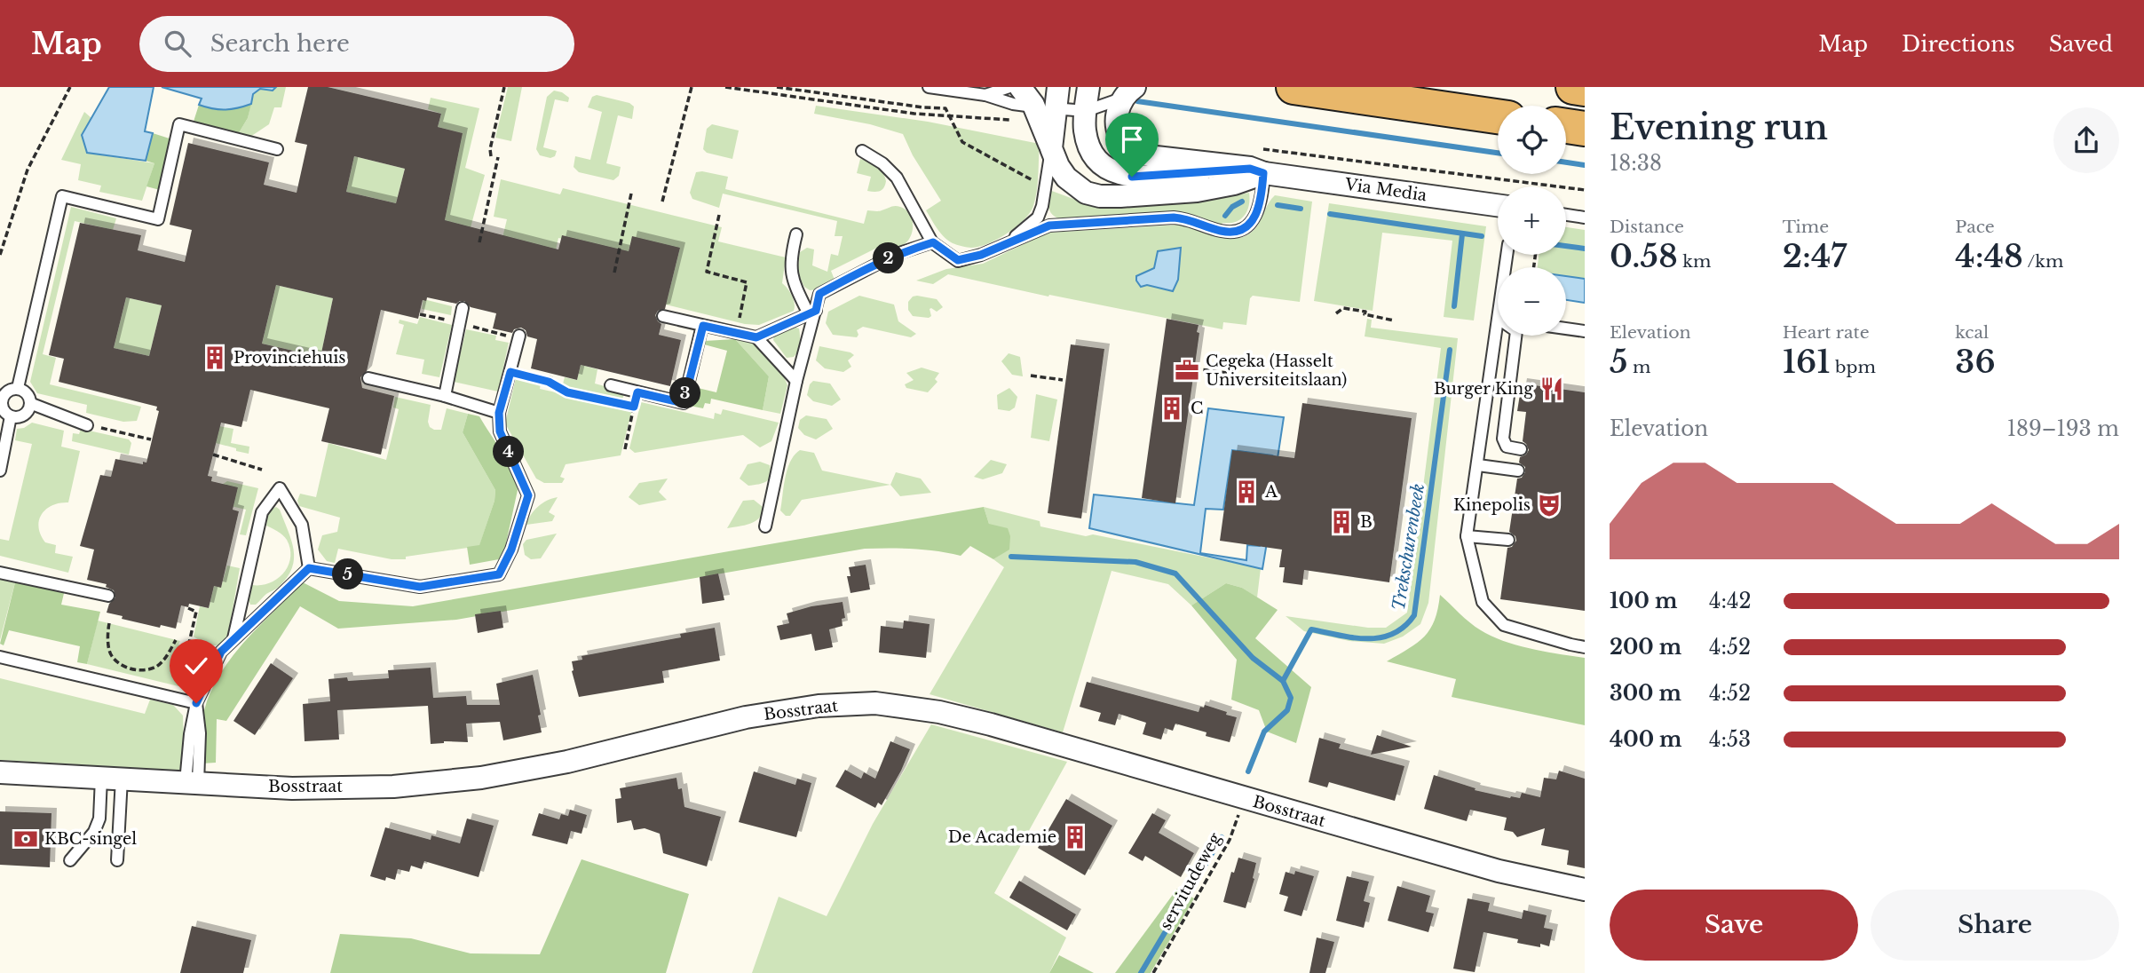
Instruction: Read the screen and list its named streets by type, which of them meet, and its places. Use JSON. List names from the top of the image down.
{
  "streets": {
    "street": ["Via Media", "Bosstraat"],
    "path": ["servitudeweg"]
  },
  "crossings": [
    ["Bosstraat", "servitudeweg"]
  ],
  "water": ["Trekschurenbeek"],
  "places": {
    "building": [
      "Provinciehuis",
      "C",
      "A",
      "B",
      "De Academie"
    ],
    "office": ["Cegeka (Hasselt Universiteitslaan)"],
    "restaurant": ["Burger King"],
    "theatre": ["Kinepolis"],
    "bank": ["KBC-singel"]
  },
  "page": {
    "header": "Map",
    "search": "Search here",
    "nav": ["Map", "Directions", "Saved"],
    "heading": ["Evening run", "18:38"],
    "map_buttons": ["+", "−"],
    "stats": [
      ["Distance", "0.58 km"],
      ["Time", "2:47"],
      ["Pace", "4:48 /km"],
      ["Elevation", "5 m"],
      ["Heart rate", "161 bpm"],
      ["kcal", "36"]
    ],
    "pins": [
      "2",
      "3",
      "4",
      "5"
    ],
    "chart": ["Elevation", "189–193 m"],
    "list": [
      {
        "name": "100 m",
        "note": "4:42"
      },
      {
        "name": "200 m",
        "note": "4:52"
      },
      {
        "name": "300 m",
        "note": "4:52"
      },
      {
        "name": "400 m",
        "note": "4:53"
      }
    ],
    "buttons": ["Save", "Share"]
  }
}
